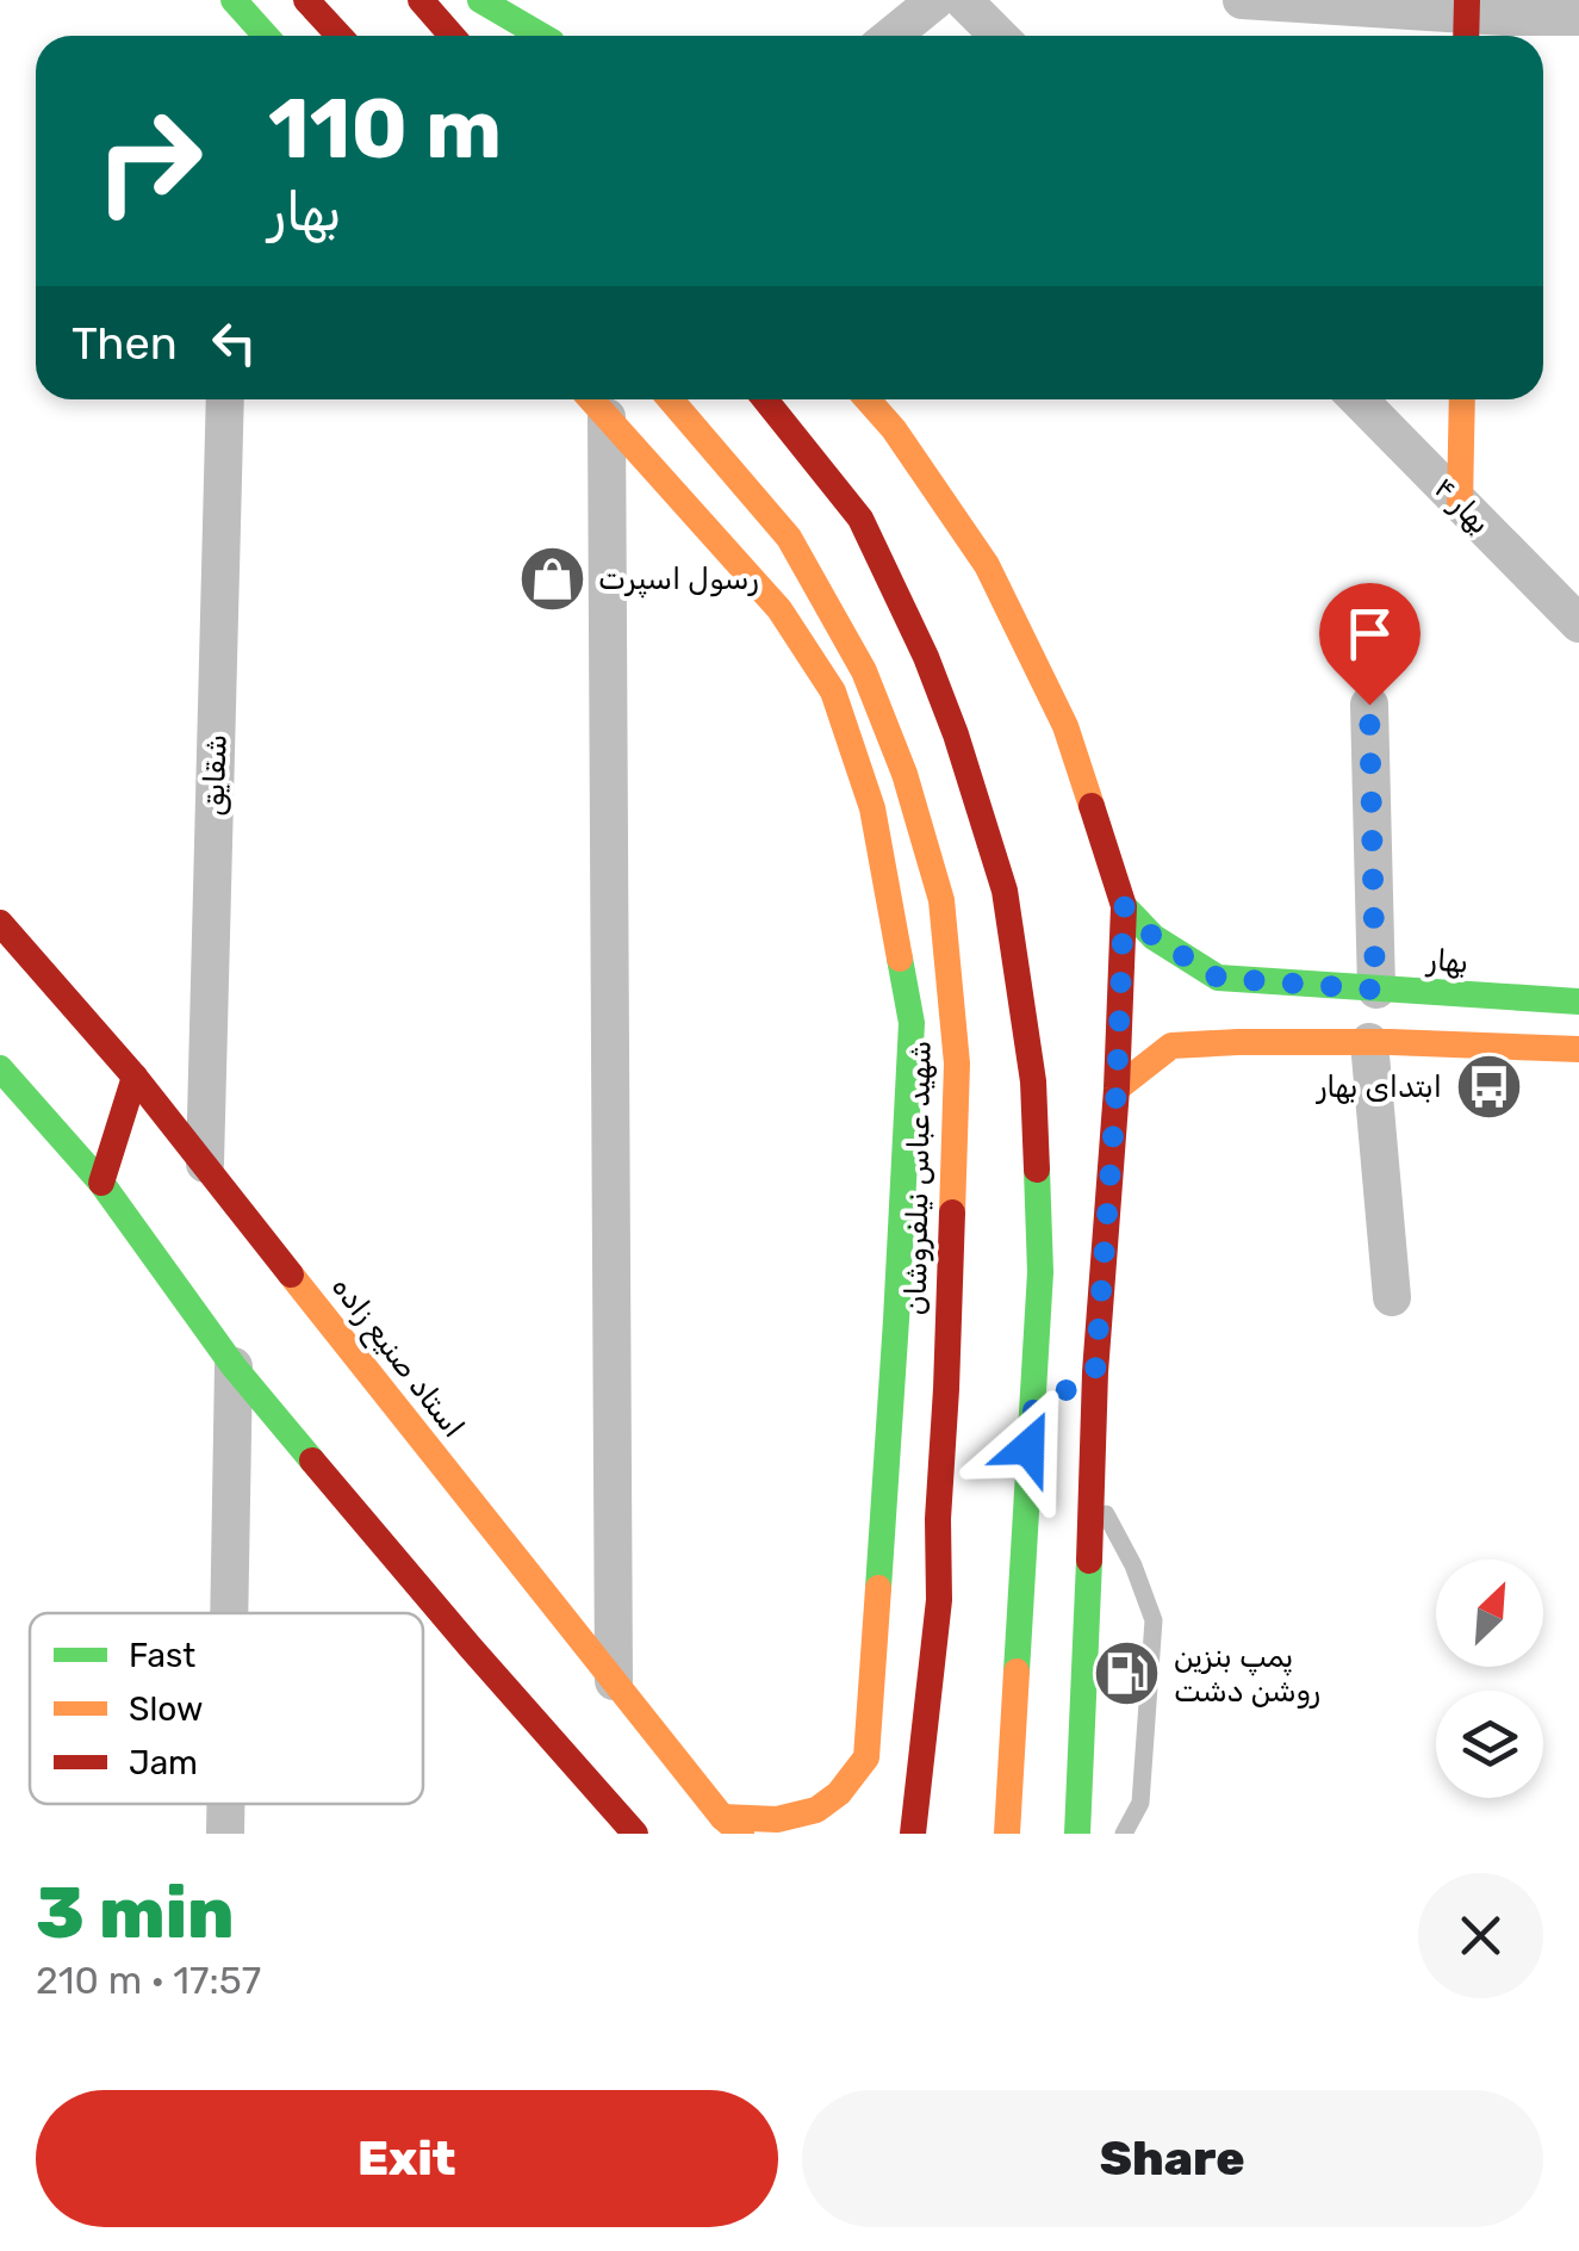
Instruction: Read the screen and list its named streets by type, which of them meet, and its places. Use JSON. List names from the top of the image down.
{
  "streets": {
    "street": [
      "بهار ۴",
      "شقایق",
      "بهار",
      "شهید عباس نیلفروشان",
      "استاد صنیع زاده"
    ]
  },
  "crossings": [
    ["شقایق", "استاد صنیع زاده"]
  ],
  "places": {
    "shop": ["رسول اسپرت"],
    "bus stop": ["ابتدای بهار"],
    "fuel station": ["پمپ بنزین روشن دشت"]
  },
  "legend": ["Fast", "Slow", "Jam"],
  "north": "top right",
  "page": {
    "turn": ["110 m", "بهار"],
    "then": "Then",
    "heading": ["3 min", "210 m · 17:57"],
    "buttons": ["Exit", "Share"]
  }
}
